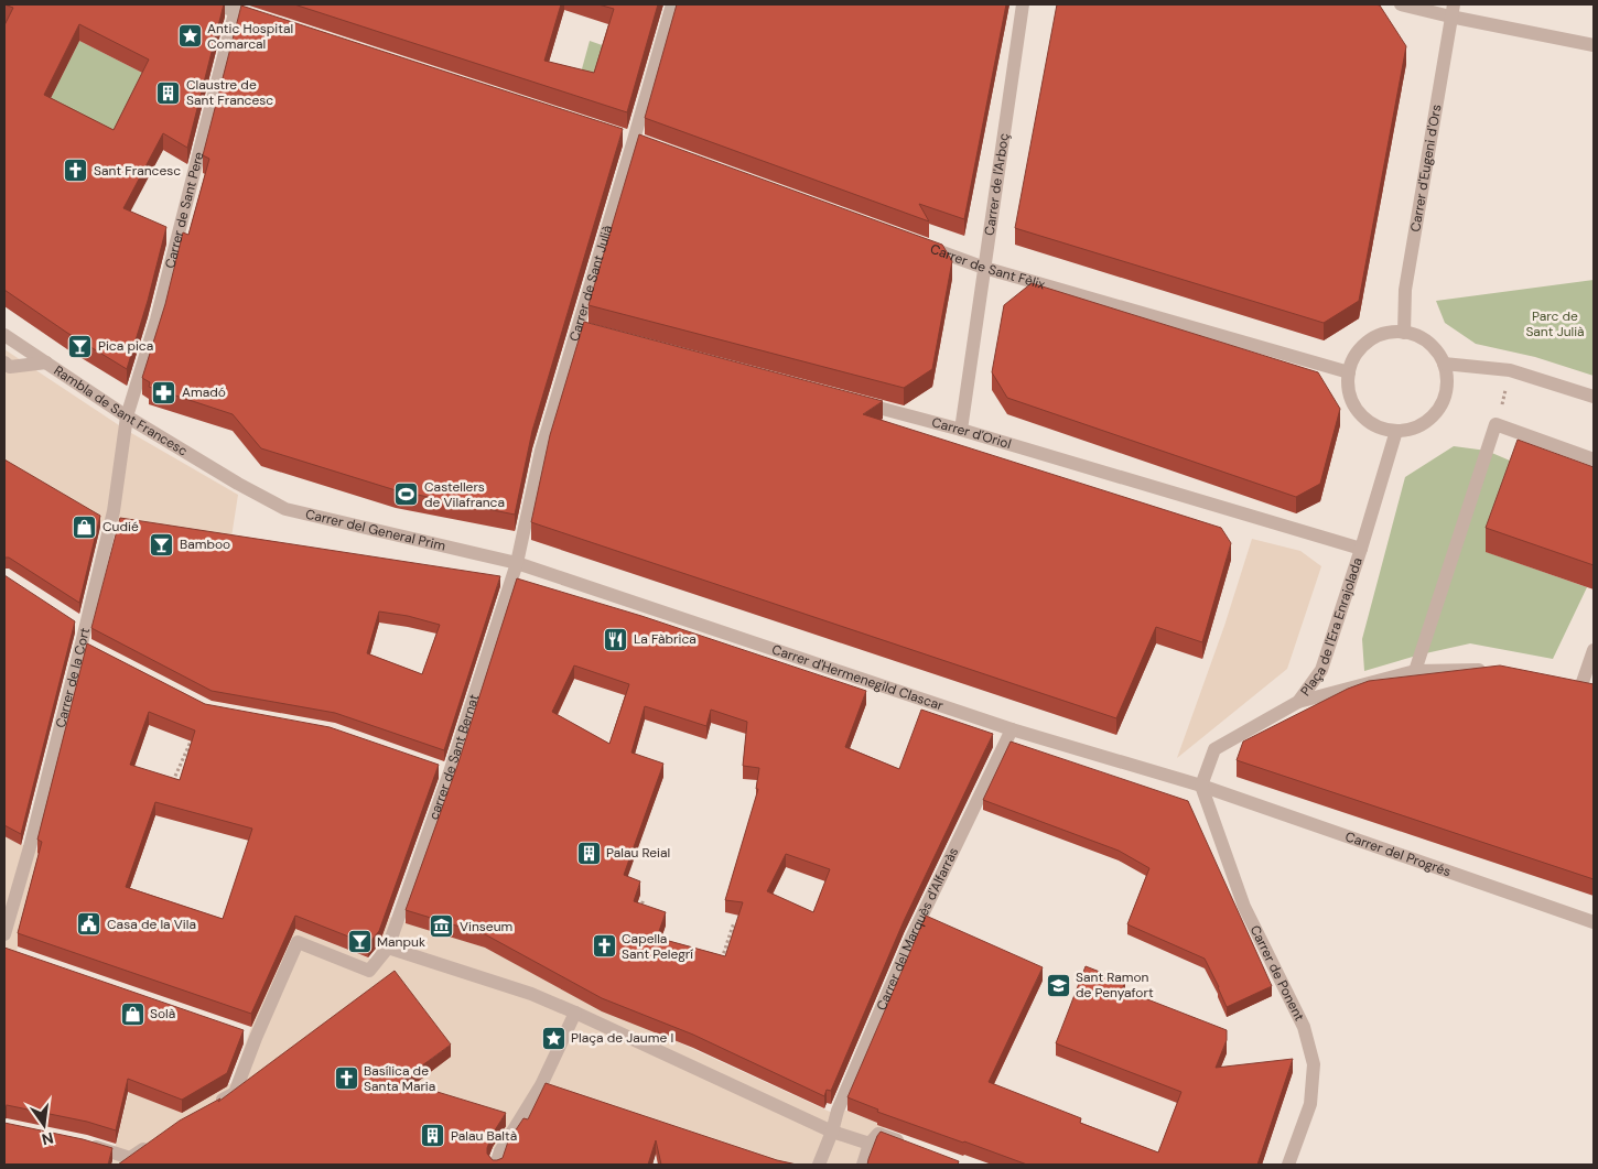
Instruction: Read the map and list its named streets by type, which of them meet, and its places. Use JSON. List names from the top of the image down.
{
  "streets": {
    "street": [
      "Carrer d'Eugeni d'Ors",
      "Carrer de l'Arboç",
      "Carrer de Sant Pere",
      "Carrer de Sant Fèlix",
      "Carrer de Sant Julià",
      "Rambla de Sant Francesc",
      "Carrer d'Oriol",
      "Carrer del General Prim",
      "Plaça de l'Era Enrajolada",
      "Carrer de la Cort",
      "Carrer d'Hermenegild Clascar",
      "carrer de Sant Bernat",
      "Carrer del Progrés",
      "Carrer del Marquès d'Alfarràs",
      "Carrer de Ponent"
    ]
  },
  "crossings": [
    ["Carrer d'Eugeni d'Ors", "Carrer de Sant Fèlix"],
    ["Carrer de l'Arboç", "Carrer de Sant Fèlix"],
    ["Carrer de l'Arboç", "Carrer d'Oriol"],
    ["Carrer de Sant Pere", "Rambla de Sant Francesc"],
    ["Carrer de Sant Pere", "Carrer de la Cort"],
    ["Carrer de Sant Julià", "Carrer del General Prim"],
    ["Carrer de Sant Julià", "Carrer d'Hermenegild Clascar"],
    ["Carrer de Sant Julià", "carrer de Sant Bernat"],
    ["Rambla de Sant Francesc", "Carrer del General Prim"],
    ["Rambla de Sant Francesc", "Carrer de la Cort"],
    ["Carrer d'Oriol", "Plaça de l'Era Enrajolada"],
    ["Carrer del General Prim", "Carrer d'Hermenegild Clascar"],
    ["Carrer del General Prim", "carrer de Sant Bernat"],
    ["Plaça de l'Era Enrajolada", "Carrer d'Hermenegild Clascar"],
    ["Plaça de l'Era Enrajolada", "Carrer del Progrés"],
    ["Plaça de l'Era Enrajolada", "Carrer de Ponent"],
    ["Carrer d'Hermenegild Clascar", "carrer de Sant Bernat"],
    ["Carrer d'Hermenegild Clascar", "Carrer del Progrés"],
    ["Carrer d'Hermenegild Clascar", "Carrer del Marquès d'Alfarràs"],
    ["Carrer d'Hermenegild Clascar", "Carrer de Ponent"],
    ["Carrer del Progrés", "Carrer de Ponent"]
  ],
  "parks": ["Parc de Sant Julià"],
  "places": {
    "place": ["Antic Hospital Comarcal", "Plaça de Jaume I"],
    "building": ["Claustre de Sant Francesc", "Palau Reial", "Palau Baltà"],
    "church": ["Sant Francesc", "Capella Sant Pelegrí", "Basílica de Santa Maria"],
    "bar": ["Pica pica", "Bamboo", "Manpuk"],
    "pharmacy": ["Amadó"],
    "sports": ["Castellers de Vilafranca"],
    "shop": ["Cudié", "Solà"],
    "restaurant": ["La Fàbrica"],
    "public building": ["Casa de la Vila"],
    "museum": ["Vinseum"],
    "school or university": ["Sant Ramon de Penyafort"]
  },
  "north": "bottom"
}
